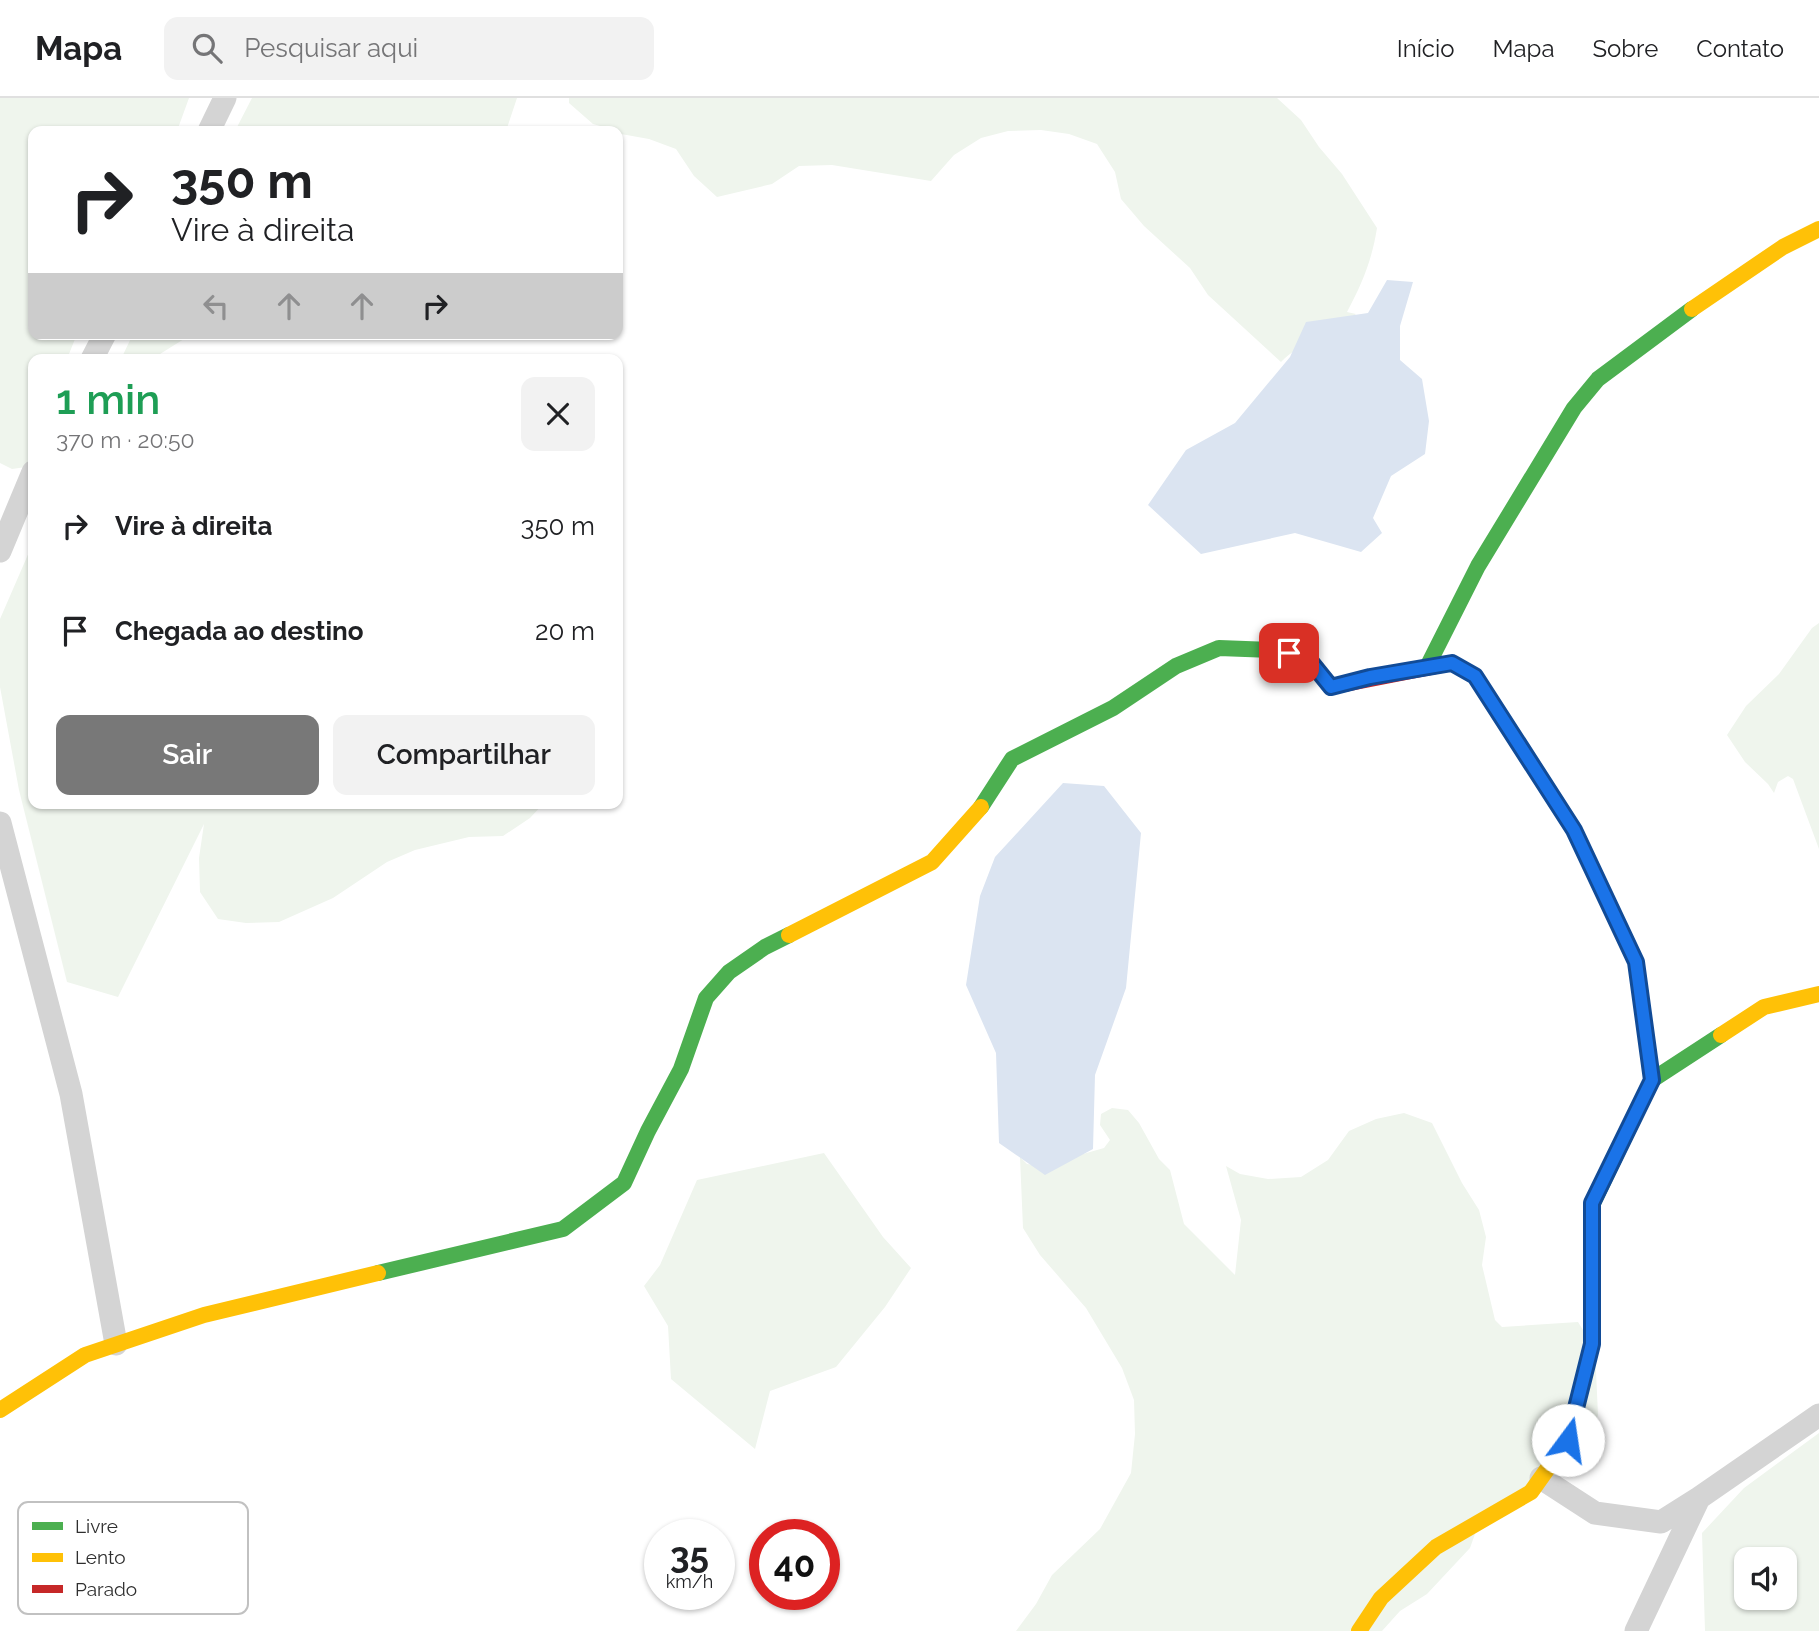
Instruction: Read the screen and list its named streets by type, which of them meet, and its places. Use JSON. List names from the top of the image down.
{
  "legend": ["Livre", "Lento", "Parado"],
  "page": {
    "header": "Mapa",
    "search": "Pesquisar aqui",
    "nav": [
      "Início",
      "Mapa",
      "Sobre",
      "Contato"
    ],
    "turn": ["350 m", "Vire à direita"],
    "heading": ["1 min", "370 m · 20:50"],
    "list": [
      {
        "name": "Vire à direita",
        "value": "350 m"
      },
      {
        "name": "Chegada ao destino",
        "value": "20 m"
      }
    ],
    "buttons": ["Sair", "Compartilhar"],
    "speed": "35 km/h",
    "limit": "40"
  }
}
